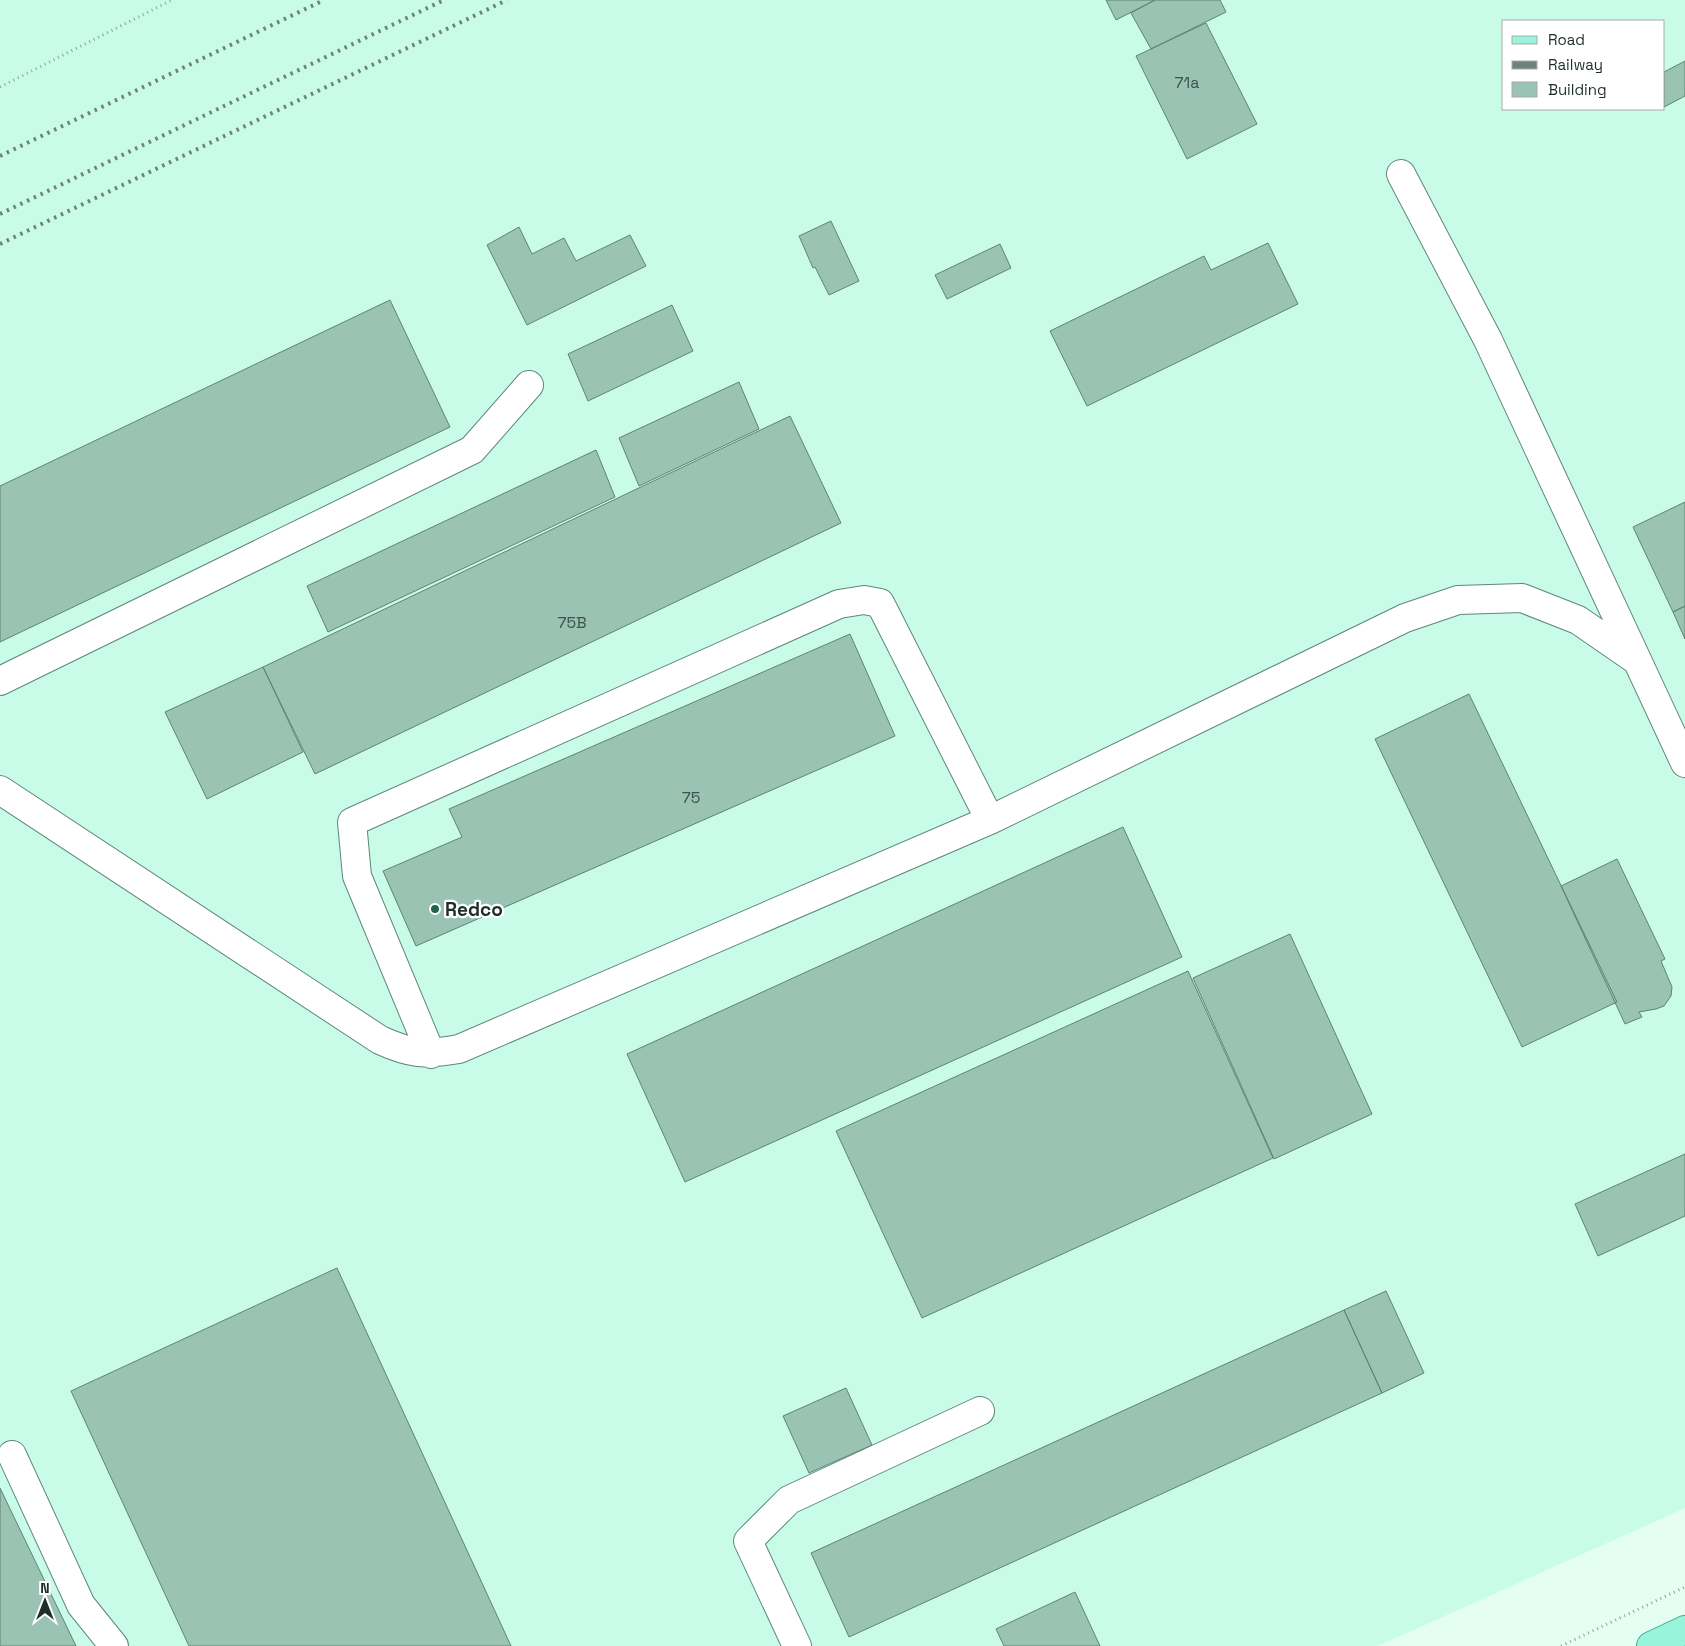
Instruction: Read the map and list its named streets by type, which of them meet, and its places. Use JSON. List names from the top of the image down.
{
  "places": ["Redco"],
  "house_numbers": ["71a", "75B", "75"],
  "legend": ["Road", "Railway", "Building"],
  "north": "top"
}
